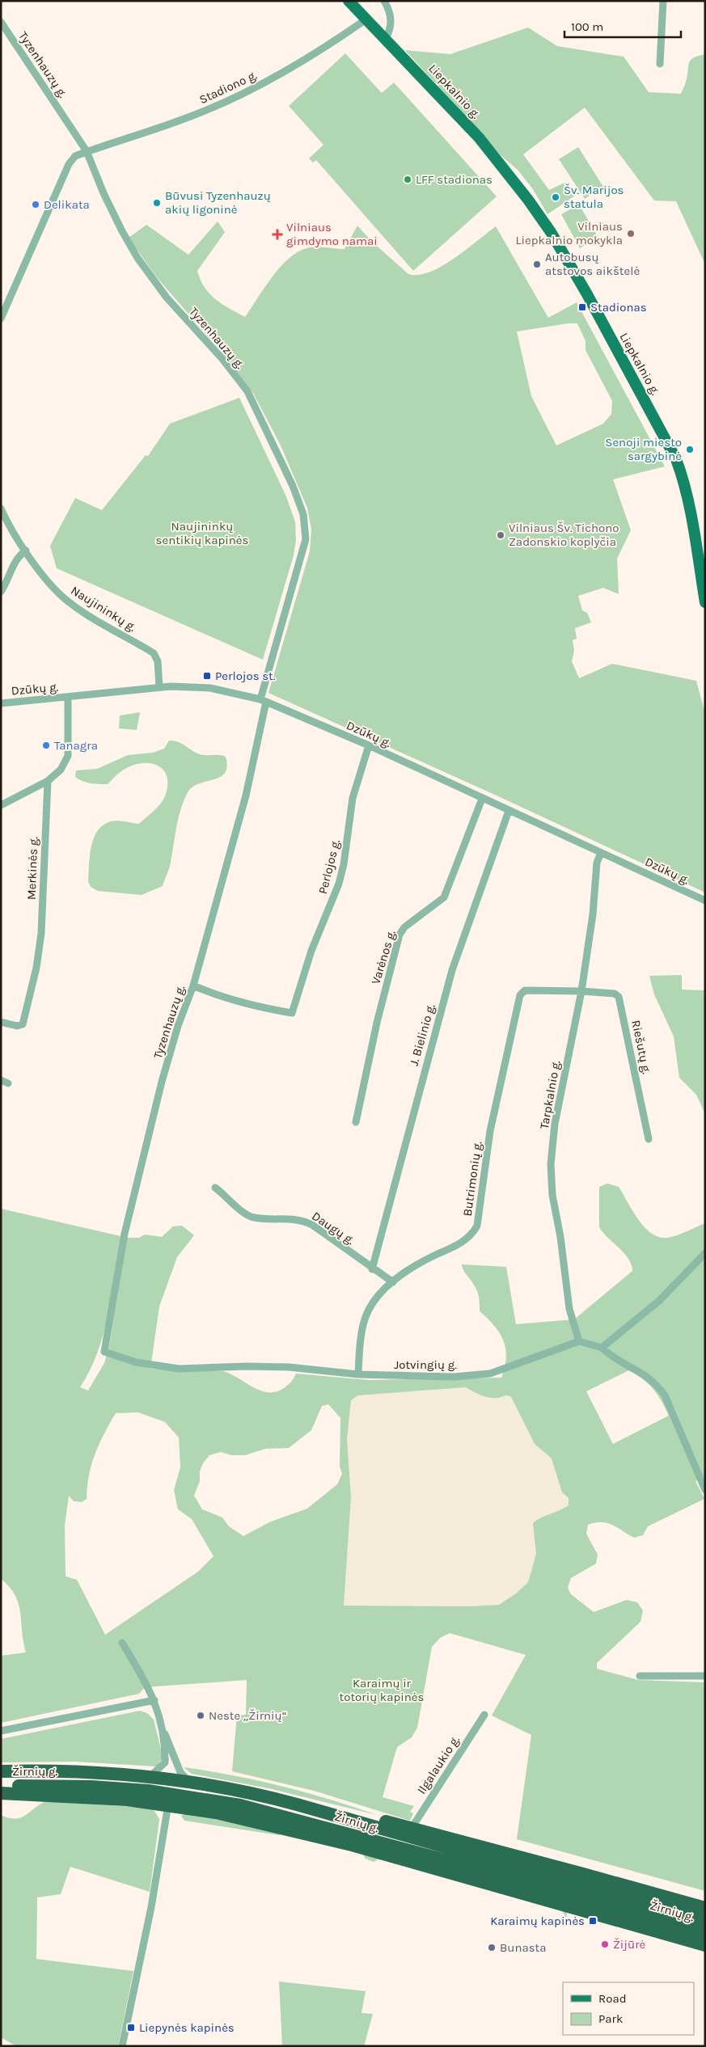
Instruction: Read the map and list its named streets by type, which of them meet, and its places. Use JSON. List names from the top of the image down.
{
  "streets": {
    "highway": ["Žirnių g."],
    "main road": ["Liepkalnio g."],
    "street": [
      "Tyzenhauzų g.",
      "Stadiono g.",
      "Naujininkų g.",
      "Dzūkų g.",
      "Perlojos g.",
      "Merkinės g.",
      "Varėnos g.",
      "J. Bielinio g.",
      "Riešutų g.",
      "Tarpkalnio g.",
      "Butrimonių g.",
      "Daugų g.",
      "Jotvingių g.",
      "Ilgalaukio g."
    ]
  },
  "crossings": [
    ["Tyzenhauzų g.", "Stadiono g."],
    ["Tyzenhauzų g.", "Dzūkų g."],
    ["Tyzenhauzų g.", "Perlojos g."],
    ["Tyzenhauzų g.", "Jotvingių g."],
    ["Stadiono g.", "Liepkalnio g."],
    ["Naujininkų g.", "Dzūkų g."],
    ["Dzūkų g.", "Perlojos g."],
    ["Dzūkų g.", "Varėnos g."],
    ["Dzūkų g.", "J. Bielinio g."],
    ["Dzūkų g.", "Tarpkalnio g."],
    ["J. Bielinio g.", "Daugų g."],
    ["Riešutų g.", "Tarpkalnio g."],
    ["Riešutų g.", "Butrimonių g."],
    ["Tarpkalnio g.", "Butrimonių g."],
    ["Tarpkalnio g.", "Jotvingių g."],
    ["Butrimonių g.", "Daugų g."],
    ["Butrimonių g.", "Jotvingių g."]
  ],
  "parks": ["Naujininkų sentikių kapinės", "Karaimų ir totorių kapinės"],
  "places": {
    "other": [
      "LFF stadionas",
      "Šv. Marijos statula",
      "Būvusi Tyzenhauzų akių ligoninė",
      "Delikata",
      "Vilniaus Liepkalnio mokykla",
      "Autobusų atstovos aikštelė",
      "Senoji miesto sargybinė",
      "Vilniaus Šv. Tichono Zadonskio koplyčia",
      "Tanagra",
      "Neste „Žirnių“",
      "Žijūrė",
      "Bunasta"
    ],
    "health": ["Vilniaus gimdymo namai"],
    "transit": [
      "Stadionas",
      "Perlojos st.",
      "Karaimų kapinės",
      "Liepynės kapinės"
    ]
  },
  "legend": ["Road", "Park"],
  "scale_bar": "100 m"
}
